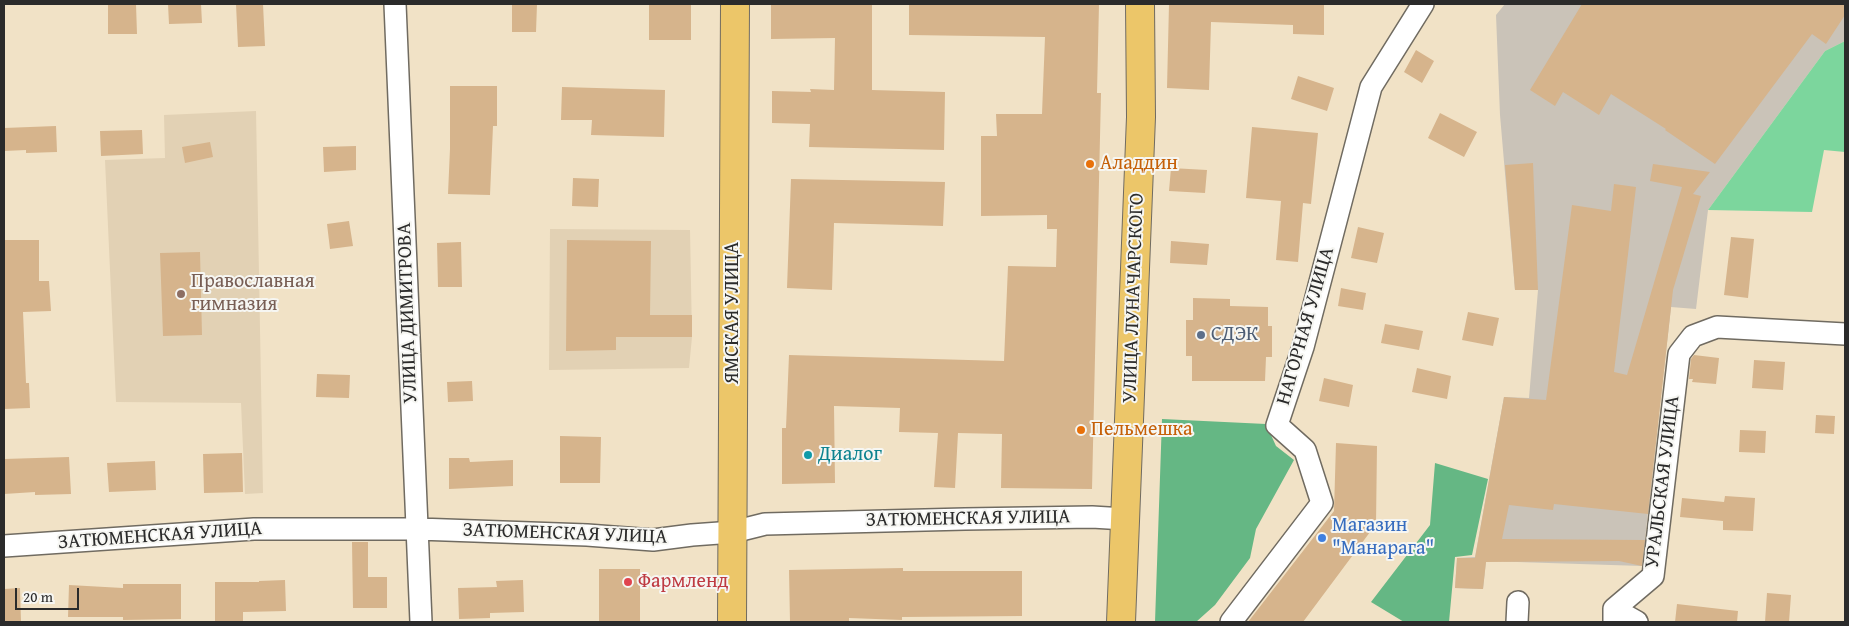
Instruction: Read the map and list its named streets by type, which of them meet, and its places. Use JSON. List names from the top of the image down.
{
  "streets": {
    "main road": ["УЛИЦА ЛУНАЧАРСКОГО", "ЯМСКАЯ УЛИЦА"],
    "street": [
      "УЛИЦА ДИМИТРОВА",
      "НАГОРНАЯ УЛИЦА",
      "УРАЛЬСКАЯ УЛИЦА",
      "ЗАТЮМЕНСКАЯ УЛИЦА"
    ]
  },
  "crossings": [
    ["УЛИЦА ЛУНАЧАРСКОГО", "ЗАТЮМЕНСКАЯ УЛИЦА"],
    ["УЛИЦА ДИМИТРОВА", "ЗАТЮМЕНСКАЯ УЛИЦА"],
    ["ЯМСКАЯ УЛИЦА", "ЗАТЮМЕНСКАЯ УЛИЦА"]
  ],
  "places": [
    "Аладдин",
    "Православная гимназия",
    "СДЭК",
    "Пельмешка",
    "Диалог",
    "Магазин \"Манарага\"",
    "Фармленд"
  ],
  "scale_bar": "20 m"
}
